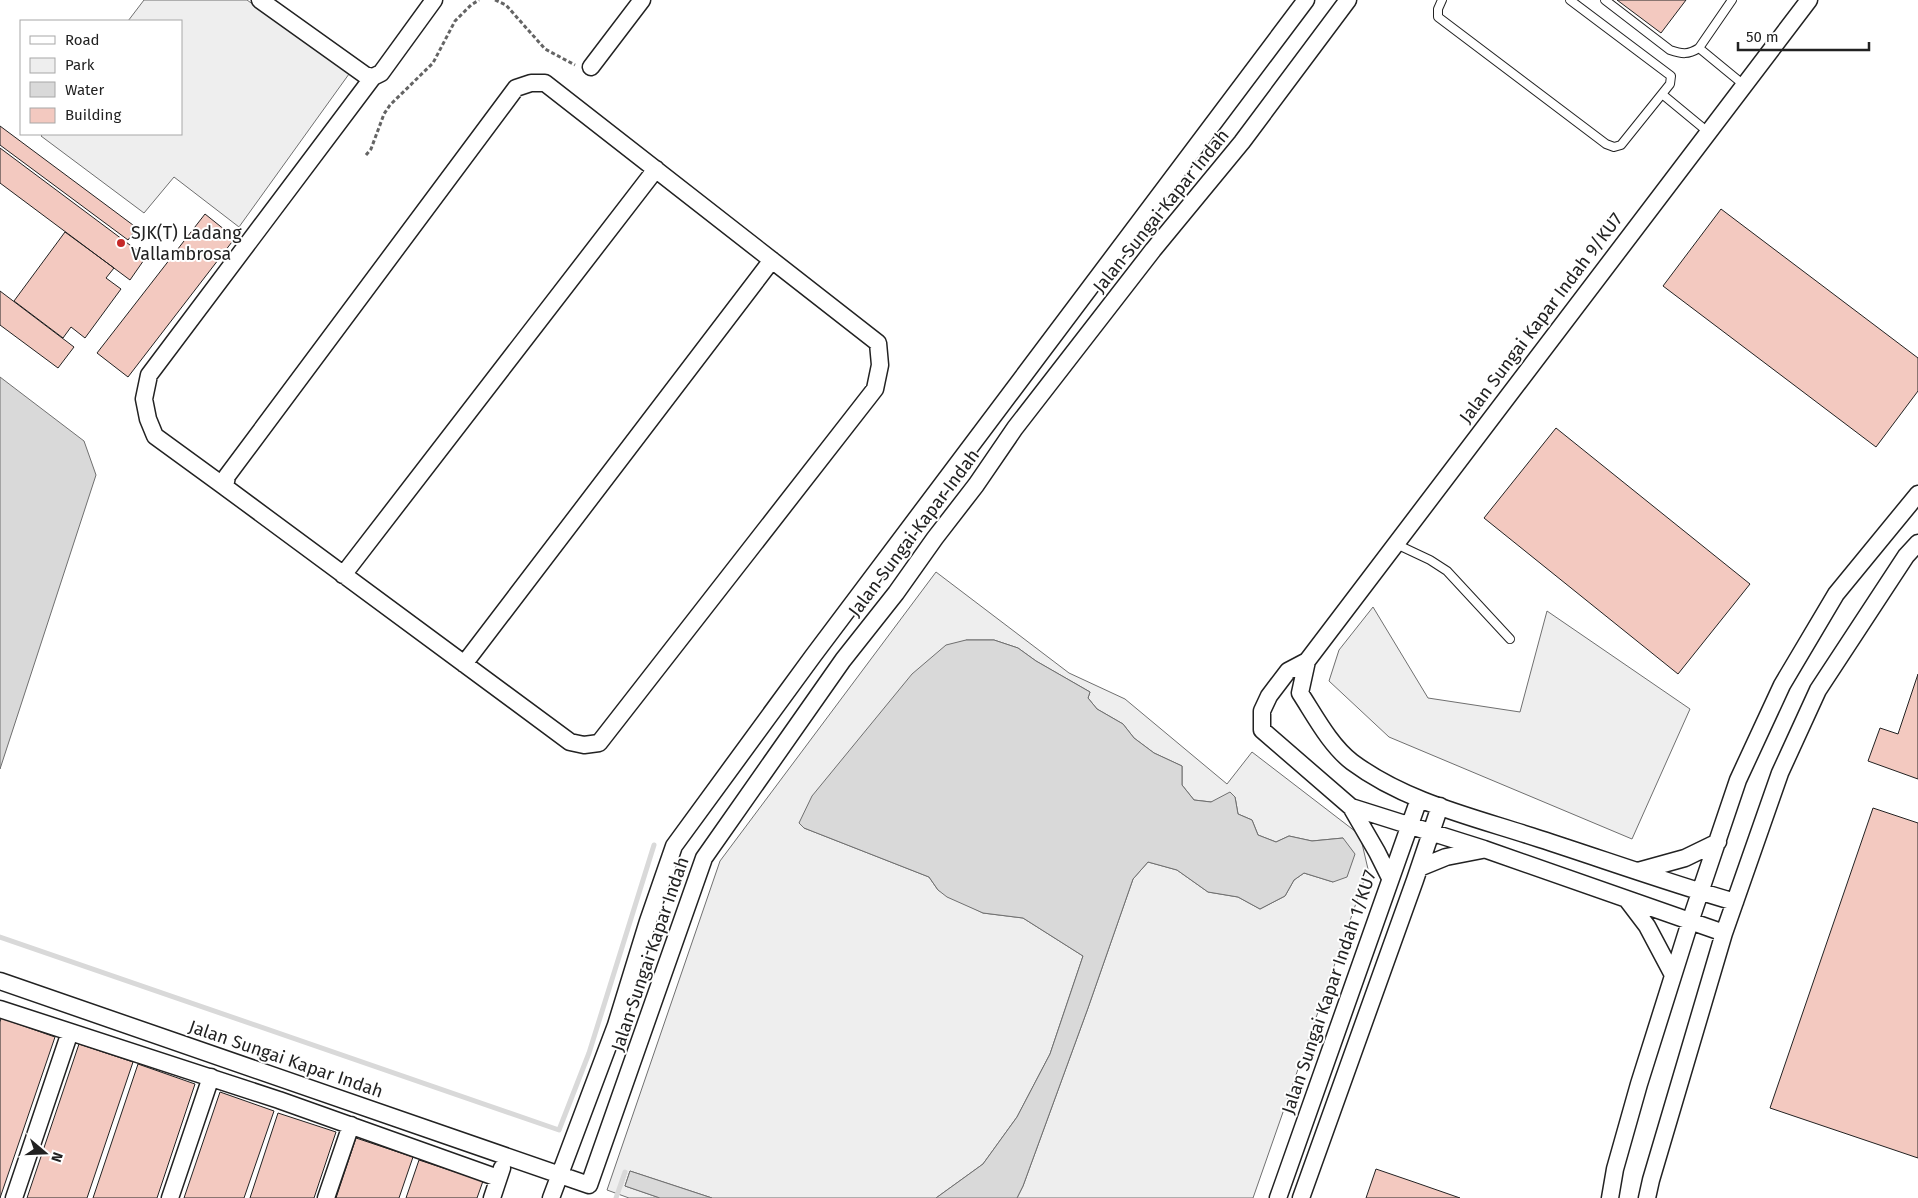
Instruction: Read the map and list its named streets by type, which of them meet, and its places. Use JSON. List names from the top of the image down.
{
  "streets": {
    "street": ["Jalan Sungai Kapar Indah", "Jalan Sungai Kapar Indah 9/KU7", "Jalan Sungai Kapar Indah 1/KU7"]
  },
  "places": ["SJK(T) Ladang Vallambrosa"],
  "legend": [
    "Road",
    "Park",
    "Water",
    "Building"
  ],
  "scale_bar": "50 m",
  "north": "right"
}
